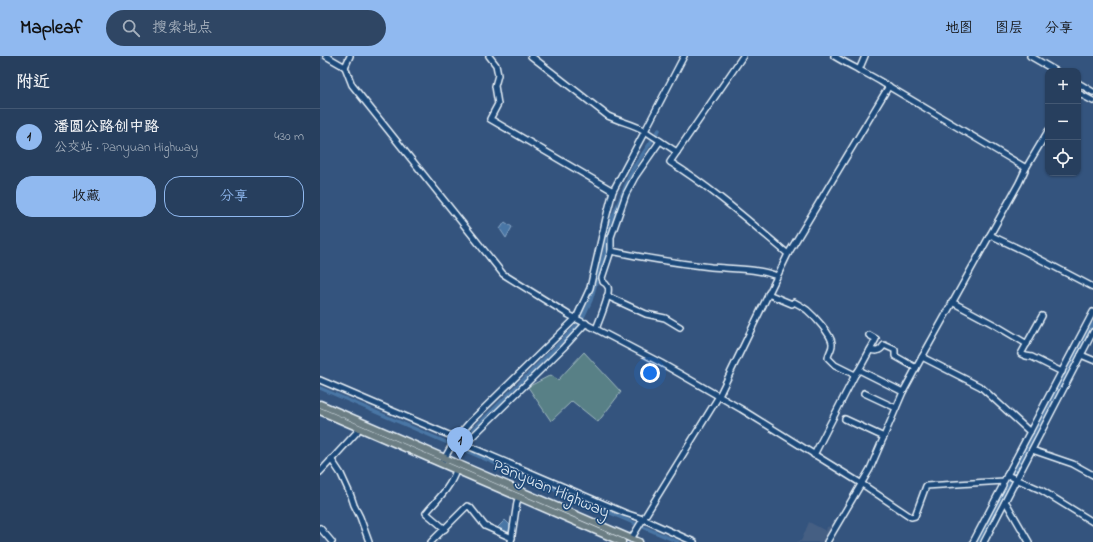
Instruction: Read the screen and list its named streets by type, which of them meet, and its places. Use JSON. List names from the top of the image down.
{
  "streets": {
    "main road": ["Panyuan Highway"]
  },
  "page": {
    "header": "Mapleaf",
    "search": "搜索地点",
    "nav": ["地图", "图层", "分享"],
    "heading": "附近",
    "map_buttons": ["+", "−"],
    "list": [
      {
        "mark": "1",
        "name": "潘圆公路创中路",
        "note": "公交站 · Panyuan Highway",
        "value": "430 m"
      }
    ],
    "buttons": ["收藏", "分享"],
    "pins": "1"
  }
}
